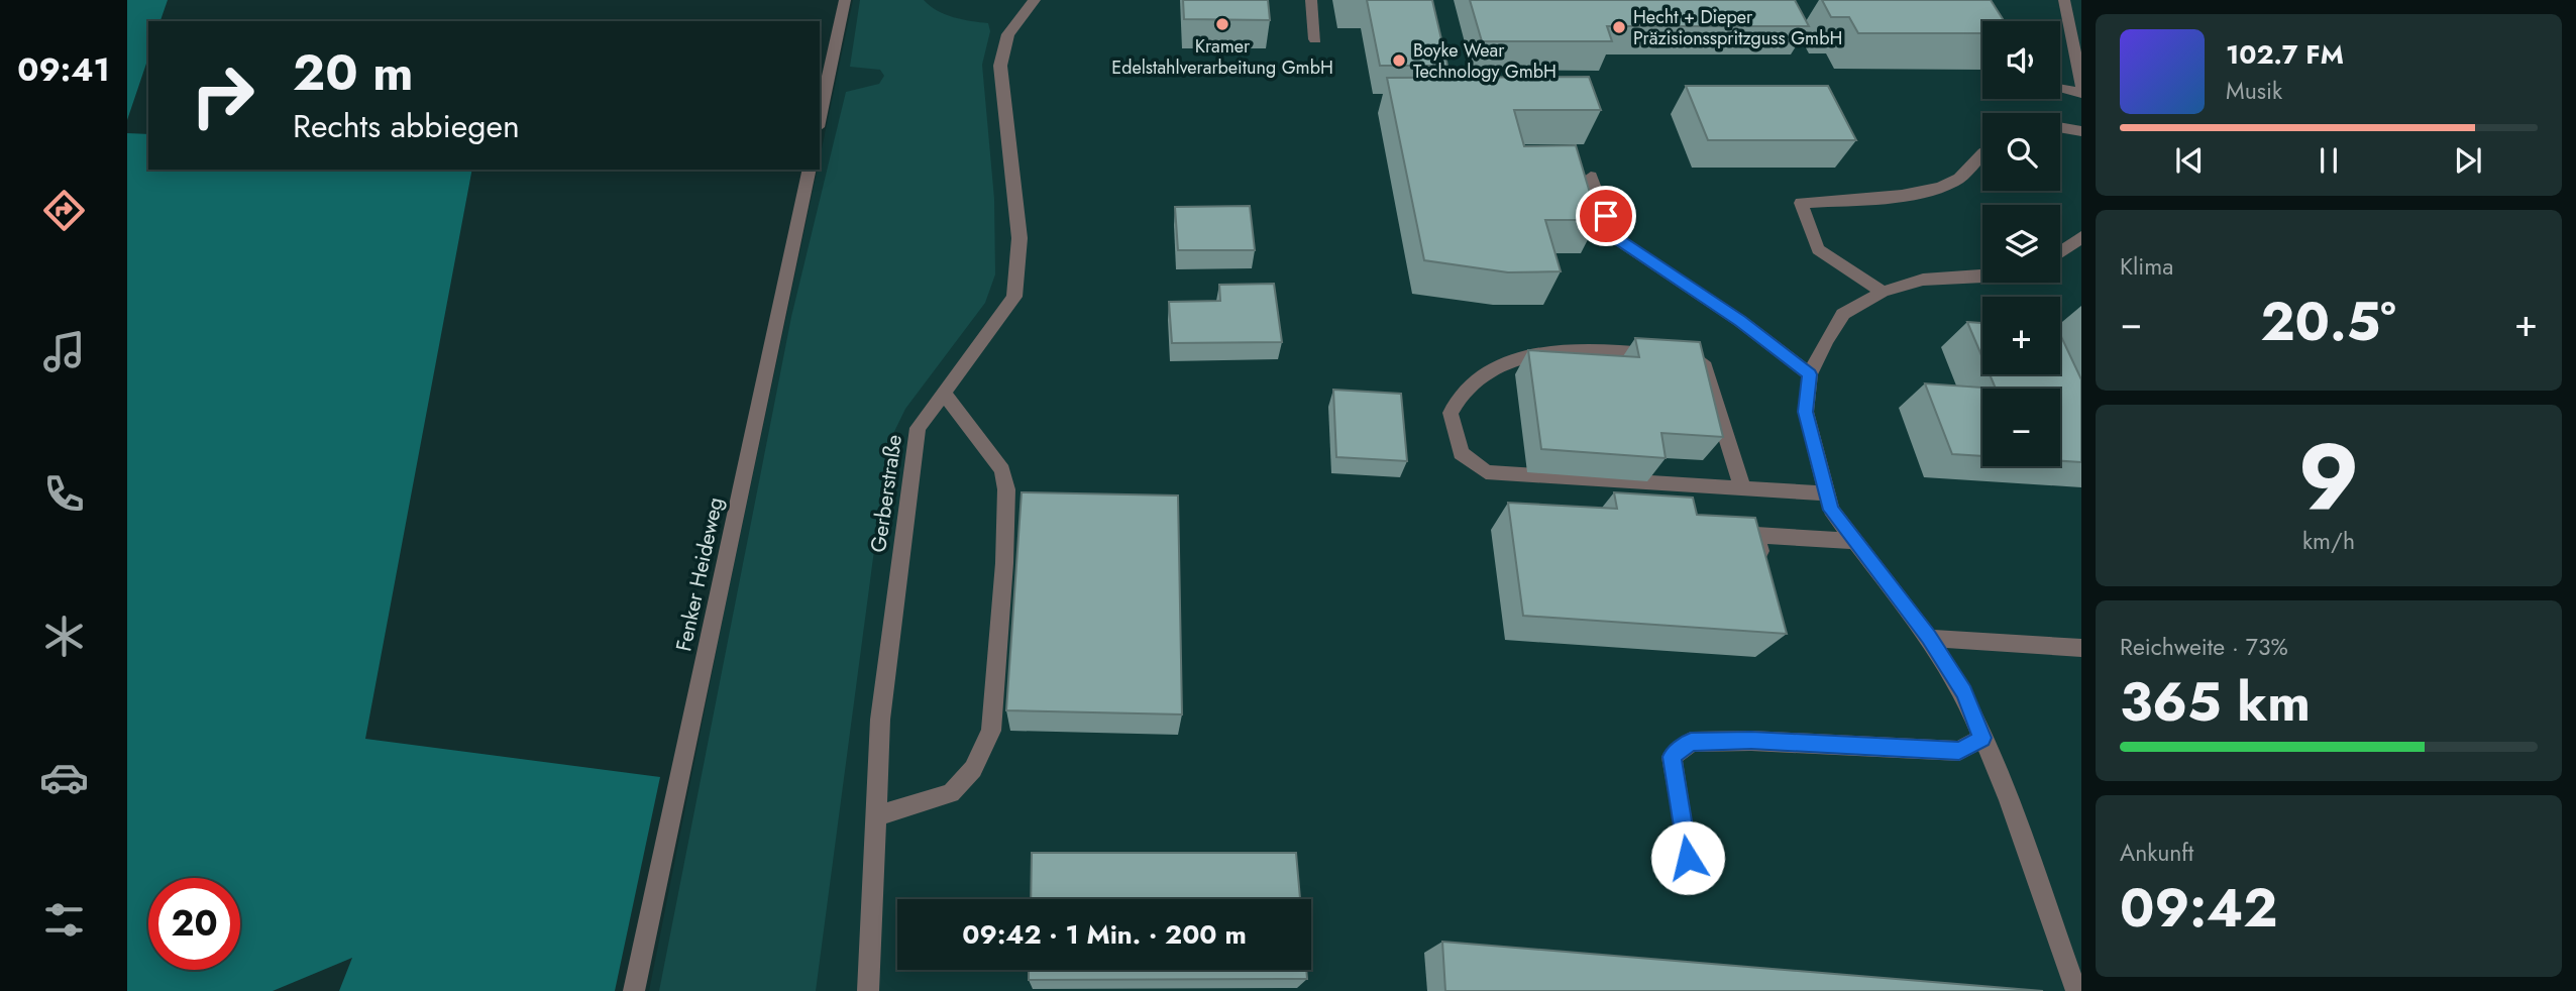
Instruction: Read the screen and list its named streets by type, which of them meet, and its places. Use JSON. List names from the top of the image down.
{
  "streets": {
    "street": ["Gerberstraße", "Fenker Heideweg"]
  },
  "places": ["Kramer Edelstahlverarbeitung GmbH", "Hecht + Dieper Präzisionsspritzguss GmbH", "Boyke Wear Technology GmbH"],
  "page": {
    "tabs": "09:41",
    "map_buttons": ["+", "−"],
    "turn": ["20 m", "Rechts abbiegen"],
    "song": ["102.7 FM", "Musik"],
    "tile": [
      "Klima",
      ["9", "km/h"],
      ["Reichweite · 73%", "365 km"],
      ["Ankunft", "09:42"]
    ],
    "heat": ["−", "20.5°", "+"],
    "limit": "20",
    "trip": "09:42 · 1 Min. · 200 m"
  }
}
